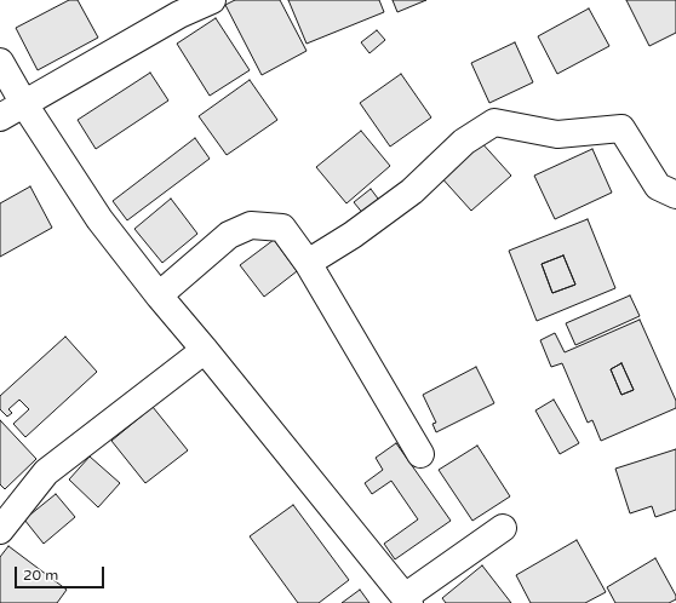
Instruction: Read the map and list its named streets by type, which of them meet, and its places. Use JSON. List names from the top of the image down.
{
  "scale_bar": "20 m"
}
